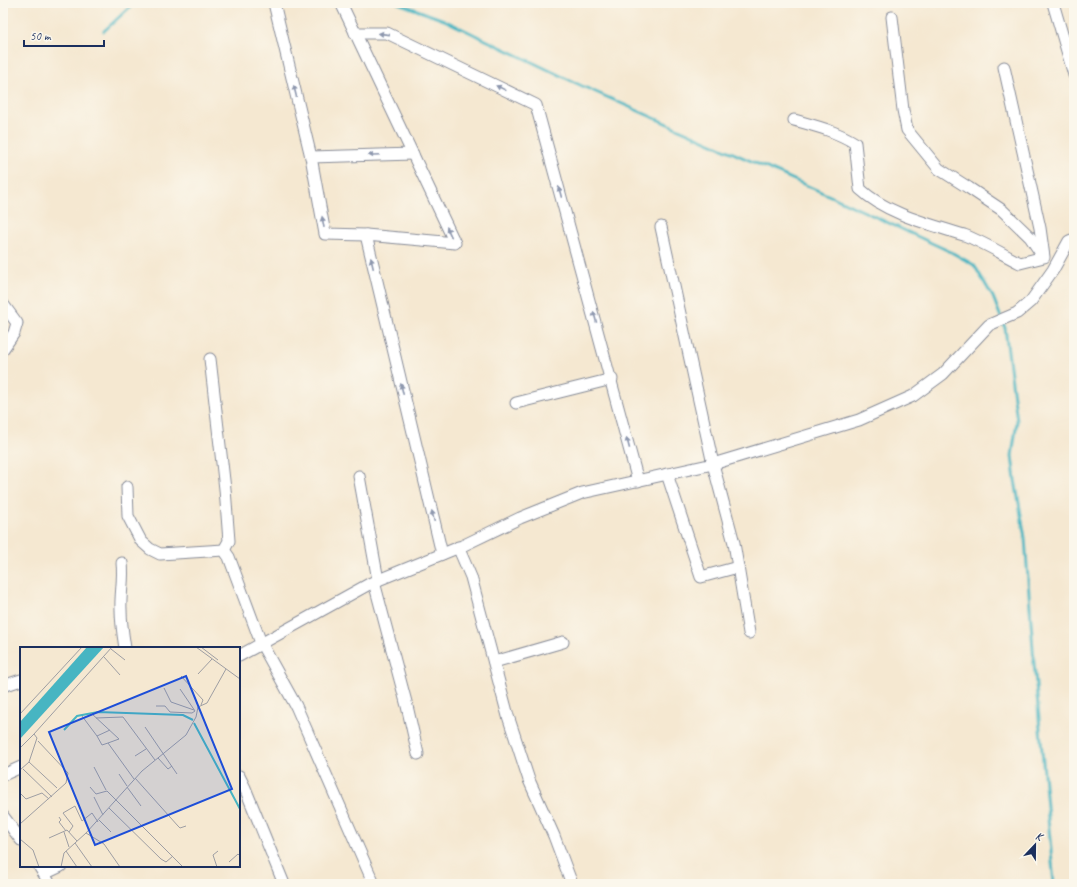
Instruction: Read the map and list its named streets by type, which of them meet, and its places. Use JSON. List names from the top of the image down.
{
  "scale_bar": "50 m",
  "north": "top"
}
